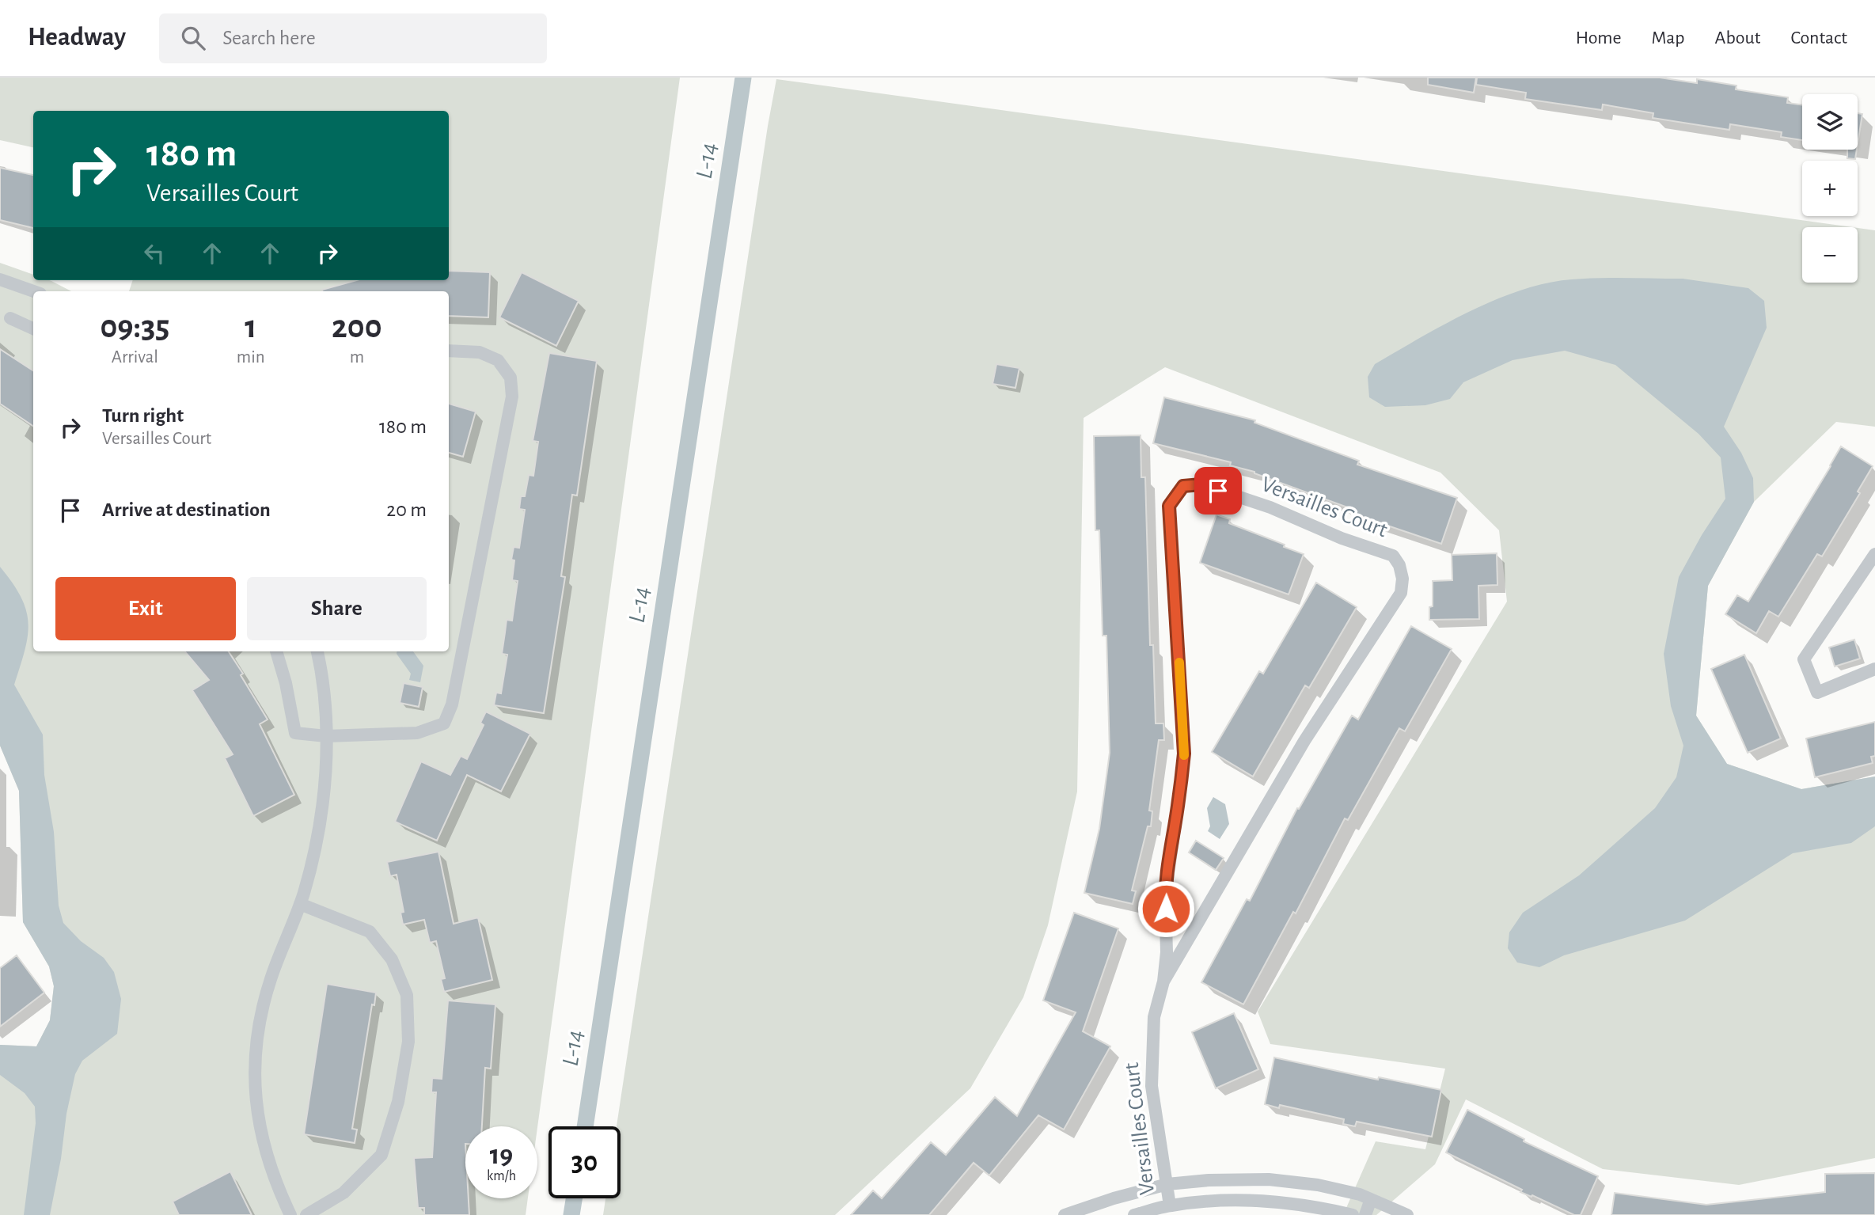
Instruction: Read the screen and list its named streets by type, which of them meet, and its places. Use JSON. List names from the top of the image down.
{
  "streets": {
    "street": ["Versailles Court"]
  },
  "water": ["L-14"],
  "page": {
    "header": "Headway",
    "search": "Search here",
    "nav": [
      "Home",
      "Map",
      "About",
      "Contact"
    ],
    "map_buttons": ["+", "−"],
    "turn": ["180 m", "Versailles Court"],
    "eta": [
      "09:35",
      "Arrival",
      "1",
      "min",
      "200",
      "m"
    ],
    "list": [
      {
        "name": "Turn right",
        "note": "Versailles Court",
        "value": "180 m"
      },
      {
        "name": "Arrive at destination",
        "value": "20 m"
      }
    ],
    "buttons": ["Exit", "Share"],
    "speed": "19 km/h",
    "limit": "30"
  }
}
